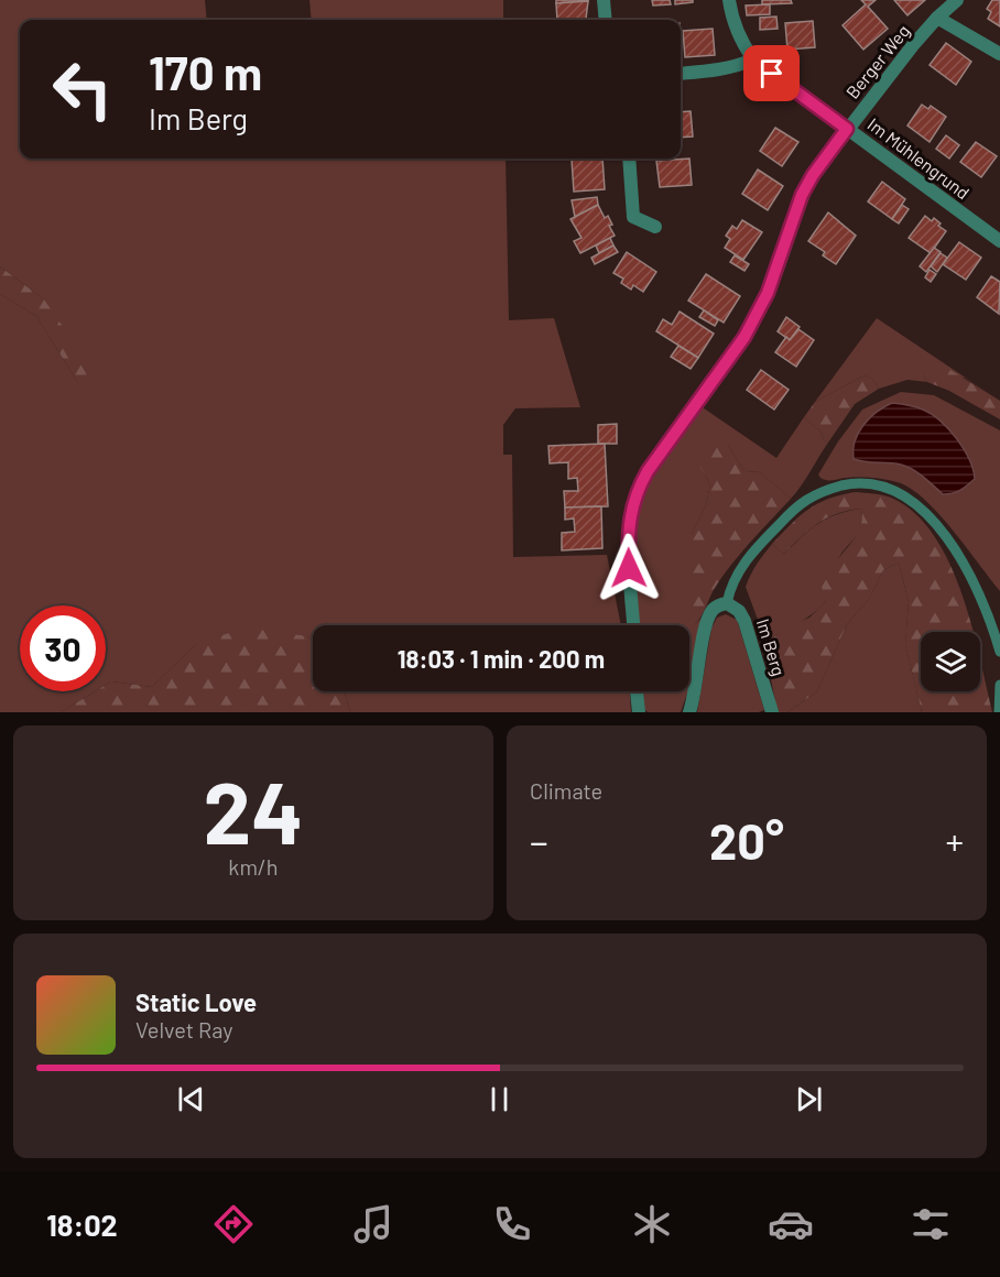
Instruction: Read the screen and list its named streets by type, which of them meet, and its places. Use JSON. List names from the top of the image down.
{
  "streets": {
    "street": ["Berger Weg", "Im Mühlengrund", "Im Berg"]
  },
  "crossings": [
    ["Berger Weg", "Im Mühlengrund"]
  ],
  "page": {
    "turn": ["170 m", "Im Berg"],
    "limit": "30",
    "trip": "18:03 · 1 min · 200 m",
    "tile": [
      ["24", "km/h"],
      "Climate"
    ],
    "heat": ["−", "20°", "+"],
    "song": ["Static Love", "Velvet Ray"],
    "tabs": "18:02"
  }
}
